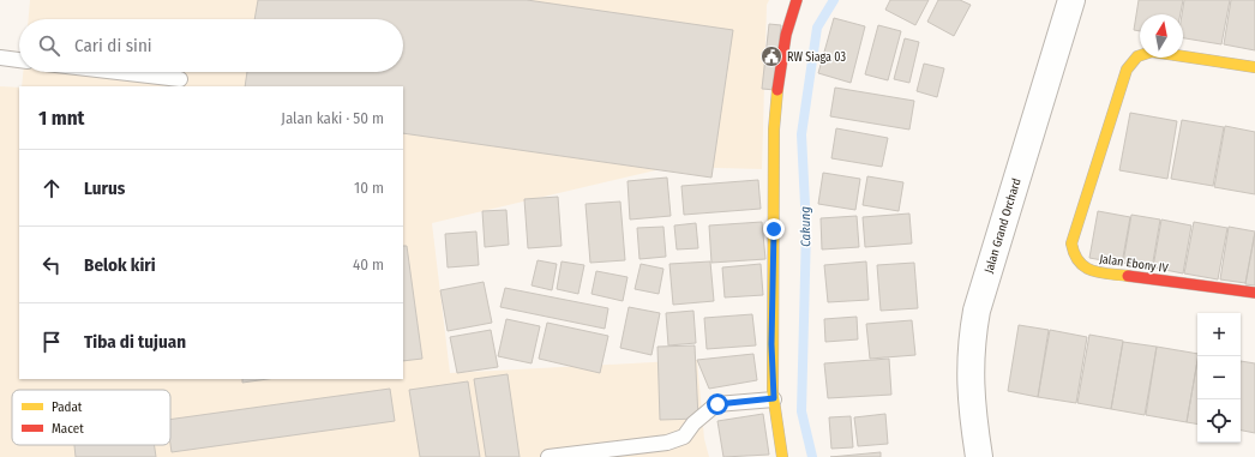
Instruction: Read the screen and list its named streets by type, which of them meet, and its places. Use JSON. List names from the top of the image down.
{
  "streets": {
    "street": ["Jalan Grand Orchard", "Jalan Ebony IV"]
  },
  "water": ["Cakung"],
  "places": {
    "public building": ["RW Siaga 03"]
  },
  "legend": ["Padat", "Macet"],
  "north": "top",
  "page": {
    "search": "Cari di sini",
    "heading": ["1 mnt", "Jalan kaki · 50 m"],
    "list": [
      ["Lurus", "10 m"],
      ["Belok kiri", "40 m"],
      "Tiba di tujuan"
    ],
    "map_buttons": ["+", "−"]
  }
}
